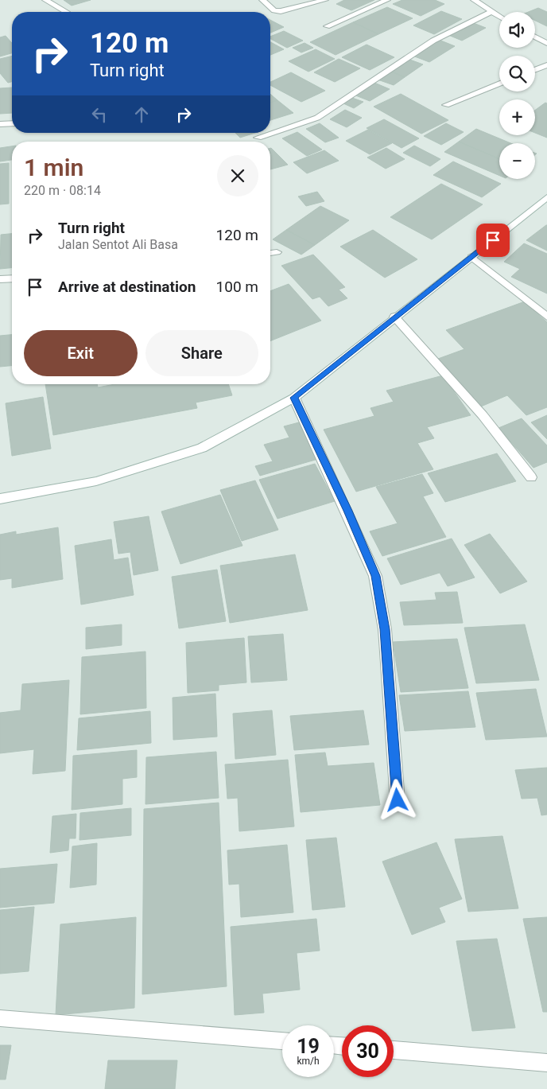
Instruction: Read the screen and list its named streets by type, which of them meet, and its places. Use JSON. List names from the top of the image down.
{
  "page": {
    "map_buttons": ["+", "−"],
    "turn": ["120 m", "Turn right"],
    "heading": ["1 min", "220 m · 08:14"],
    "list": [
      {
        "name": "Turn right",
        "note": "Jalan Sentot Ali Basa",
        "value": "120 m"
      },
      {
        "name": "Arrive at destination",
        "value": "100 m"
      }
    ],
    "buttons": ["Exit", "Share"],
    "speed": "19 km/h",
    "limit": "30"
  }
}
